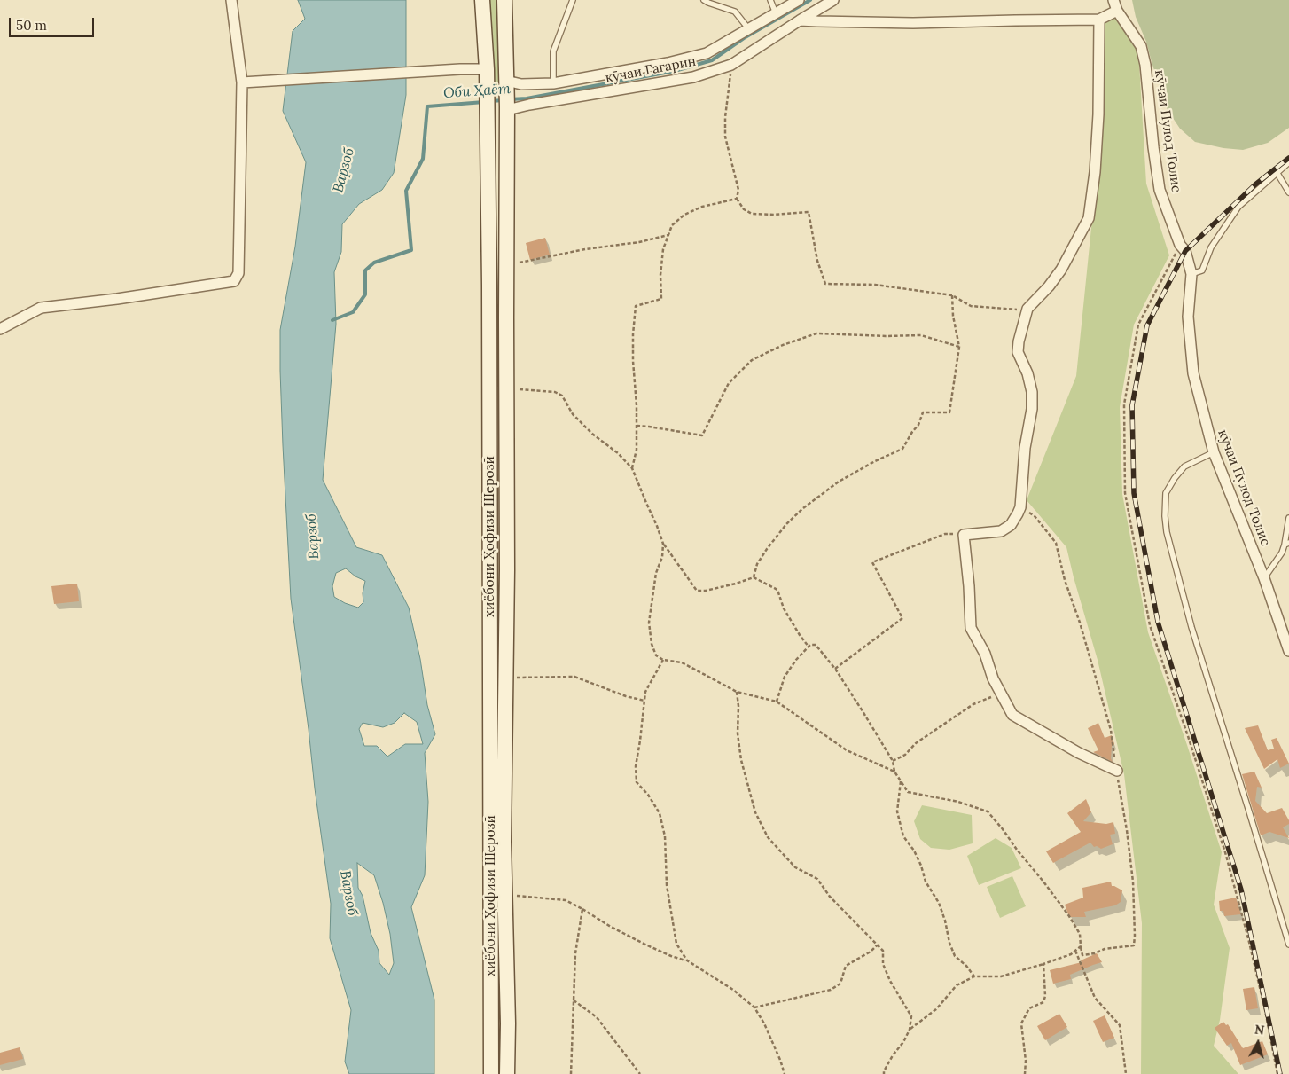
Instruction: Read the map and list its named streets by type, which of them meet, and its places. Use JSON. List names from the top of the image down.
{
  "streets": {
    "main road": ["хиёбони Ҳофизи Шерозӣ"],
    "street": ["кӯчаи Гагарин", "кӯчаи Пулод Толис"]
  },
  "crossings": [
    ["кӯчаи Гагарин", "хиёбони Ҳофизи Шерозӣ"]
  ],
  "water": ["Оби Ҳаёт", "Варзоб"],
  "scale_bar": "50 m",
  "north": "top"
}
